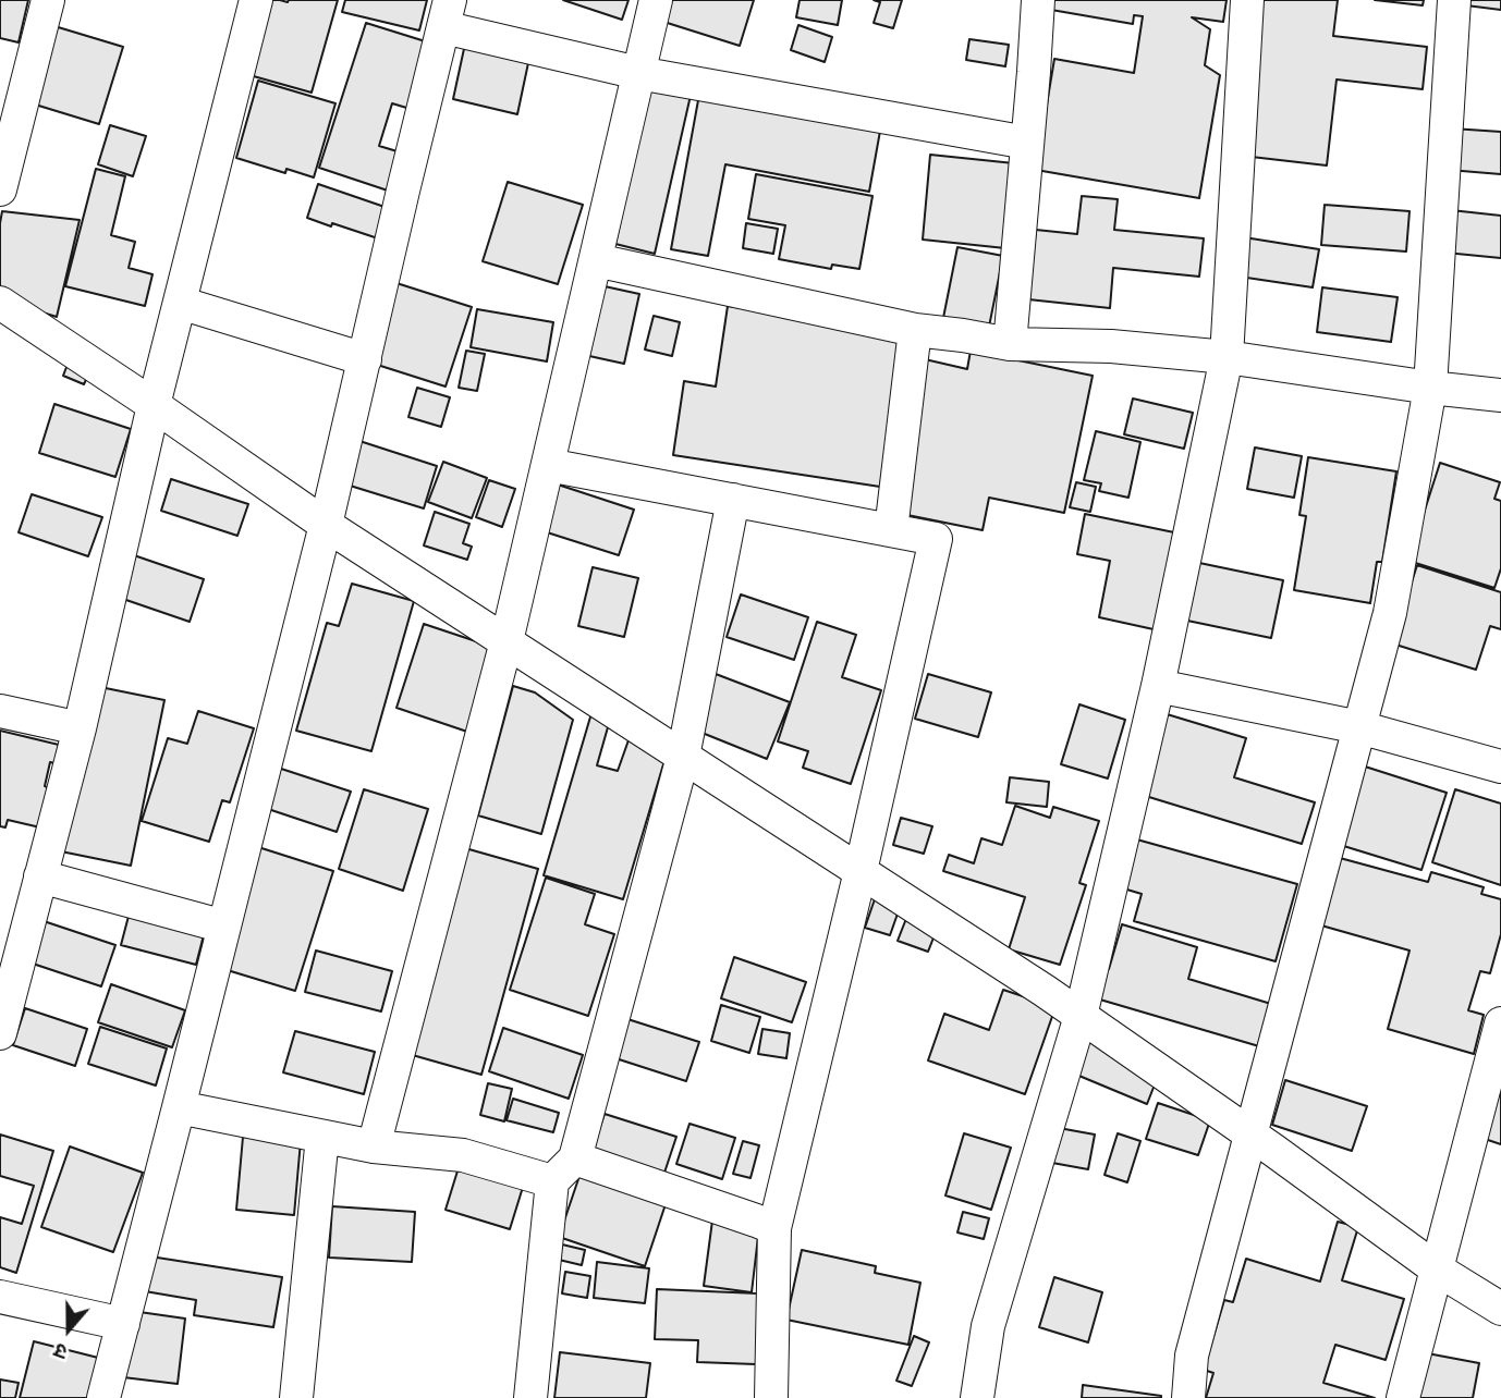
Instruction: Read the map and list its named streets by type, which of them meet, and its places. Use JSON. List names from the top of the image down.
{
  "north": "bottom"
}
